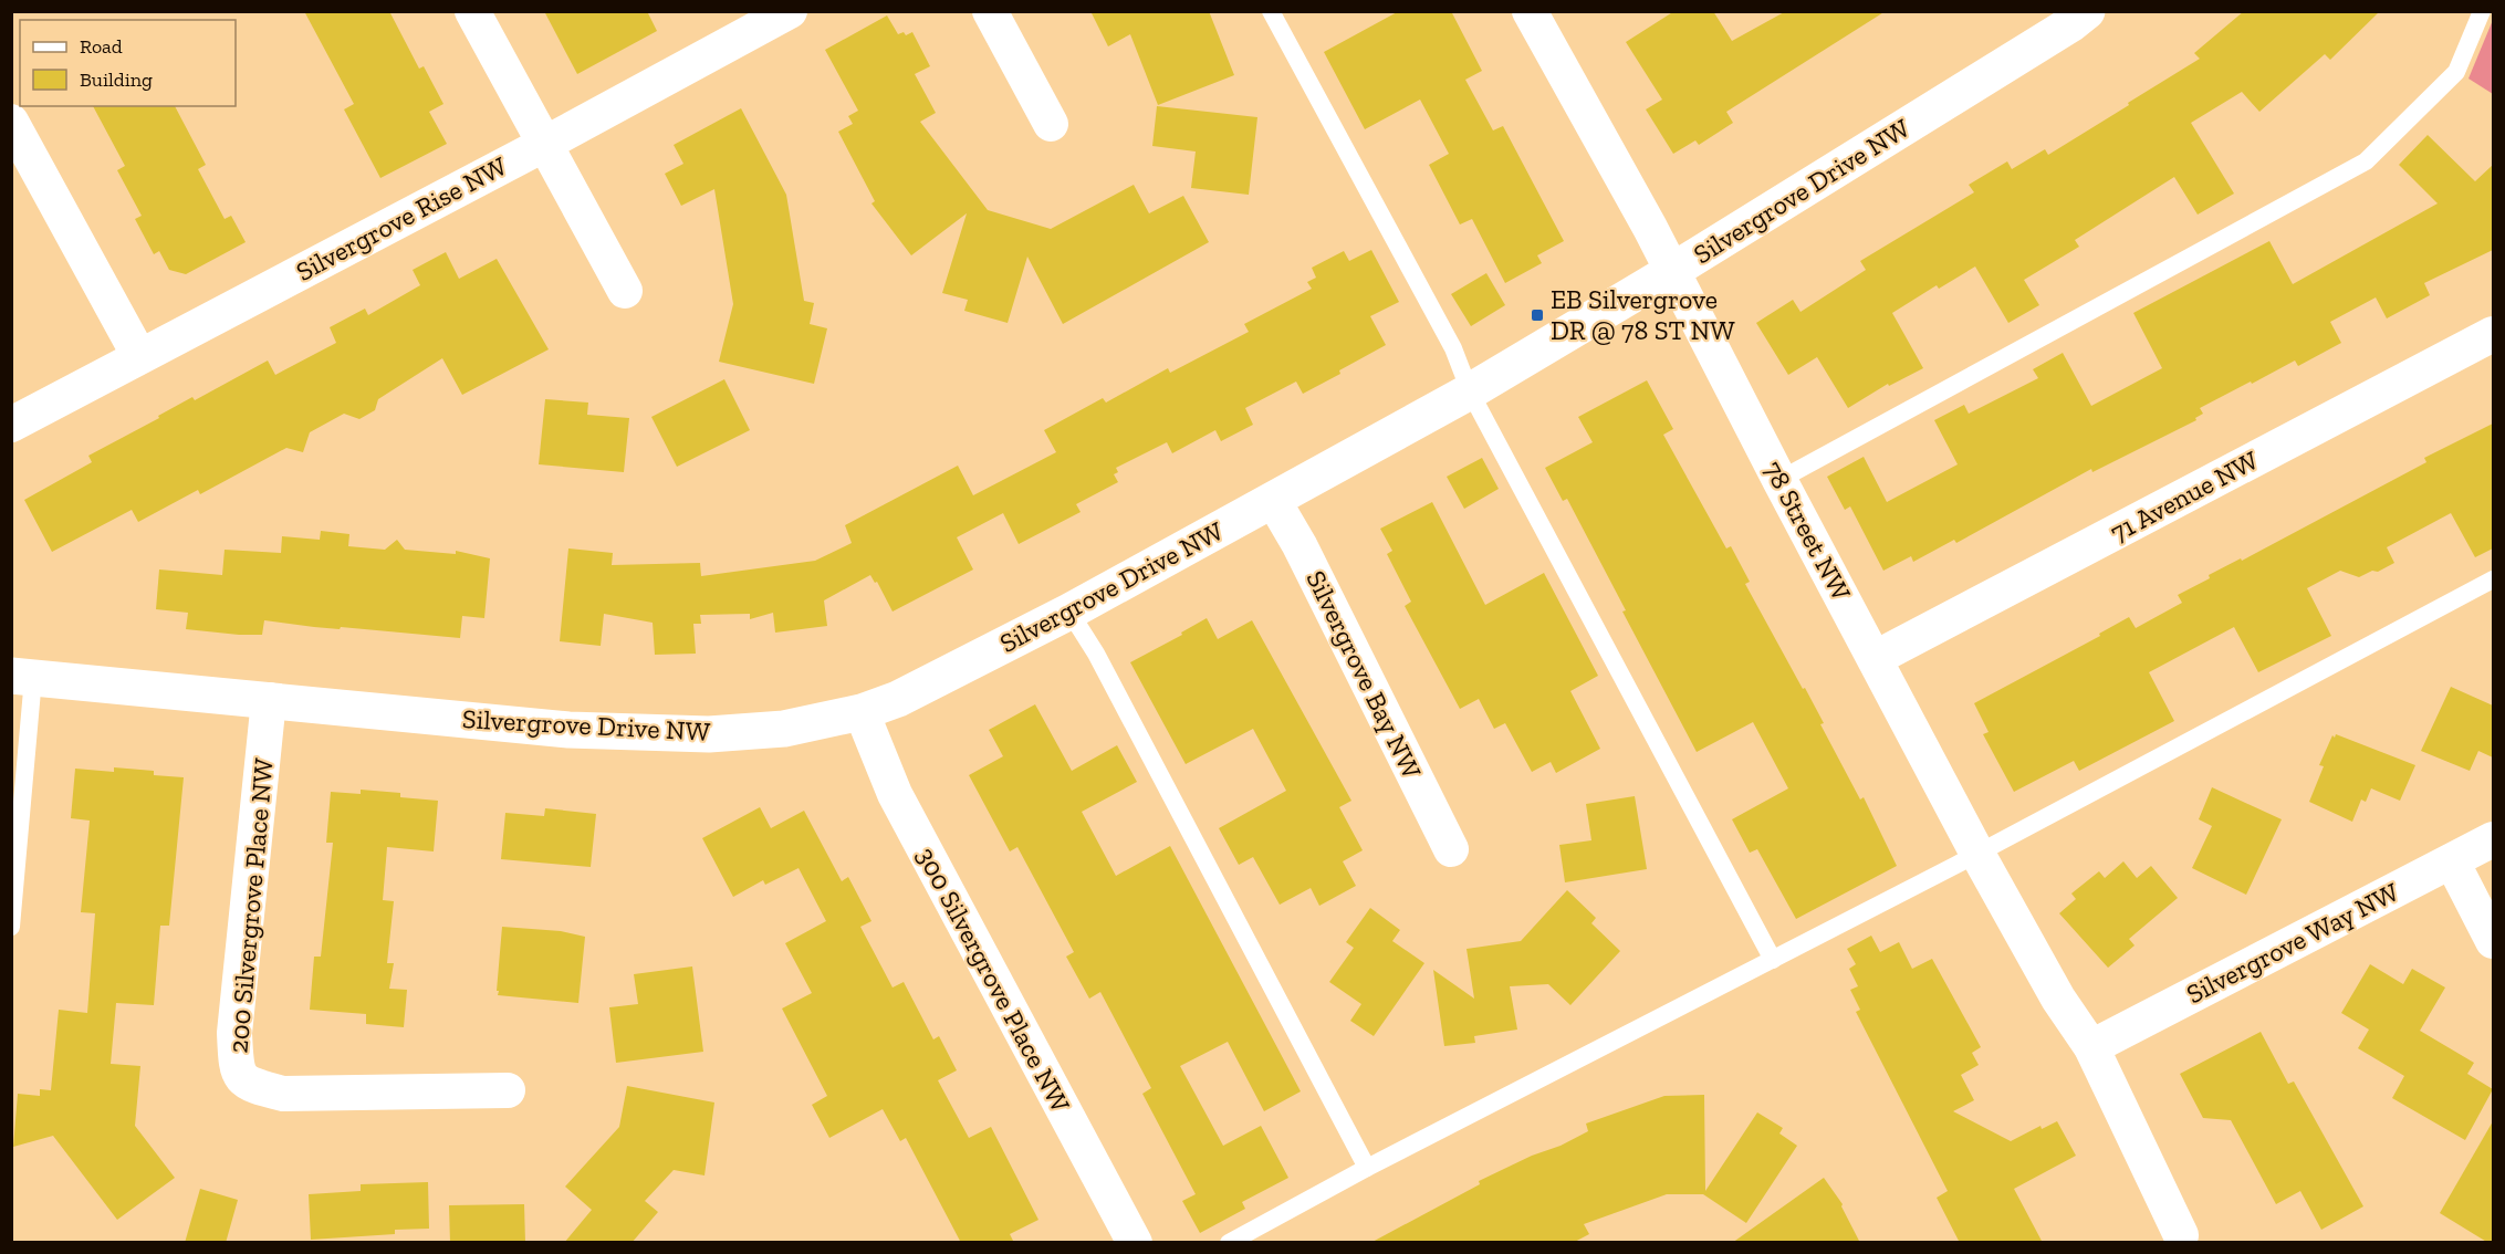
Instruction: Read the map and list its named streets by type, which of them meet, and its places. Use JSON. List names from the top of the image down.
{
  "streets": {
    "street": [
      "Silvergrove Drive NW",
      "Silvergrove Rise NW",
      "71 Avenue NW",
      "78 Street NW",
      "Silvergrove Bay NW",
      "200 Silvergrove Place NW",
      "Silvergrove Way NW",
      "300 Silvergrove Place NW"
    ]
  },
  "crossings": [
    ["Silvergrove Drive NW", "78 Street NW"],
    ["Silvergrove Drive NW", "Silvergrove Bay NW"],
    ["Silvergrove Drive NW", "200 Silvergrove Place NW"],
    ["Silvergrove Drive NW", "300 Silvergrove Place NW"],
    ["71 Avenue NW", "78 Street NW"],
    ["78 Street NW", "Silvergrove Way NW"]
  ],
  "places": {
    "transit": ["EB Silvergrove DR @ 78 ST NW"]
  },
  "legend": ["Road", "Building"]
}
